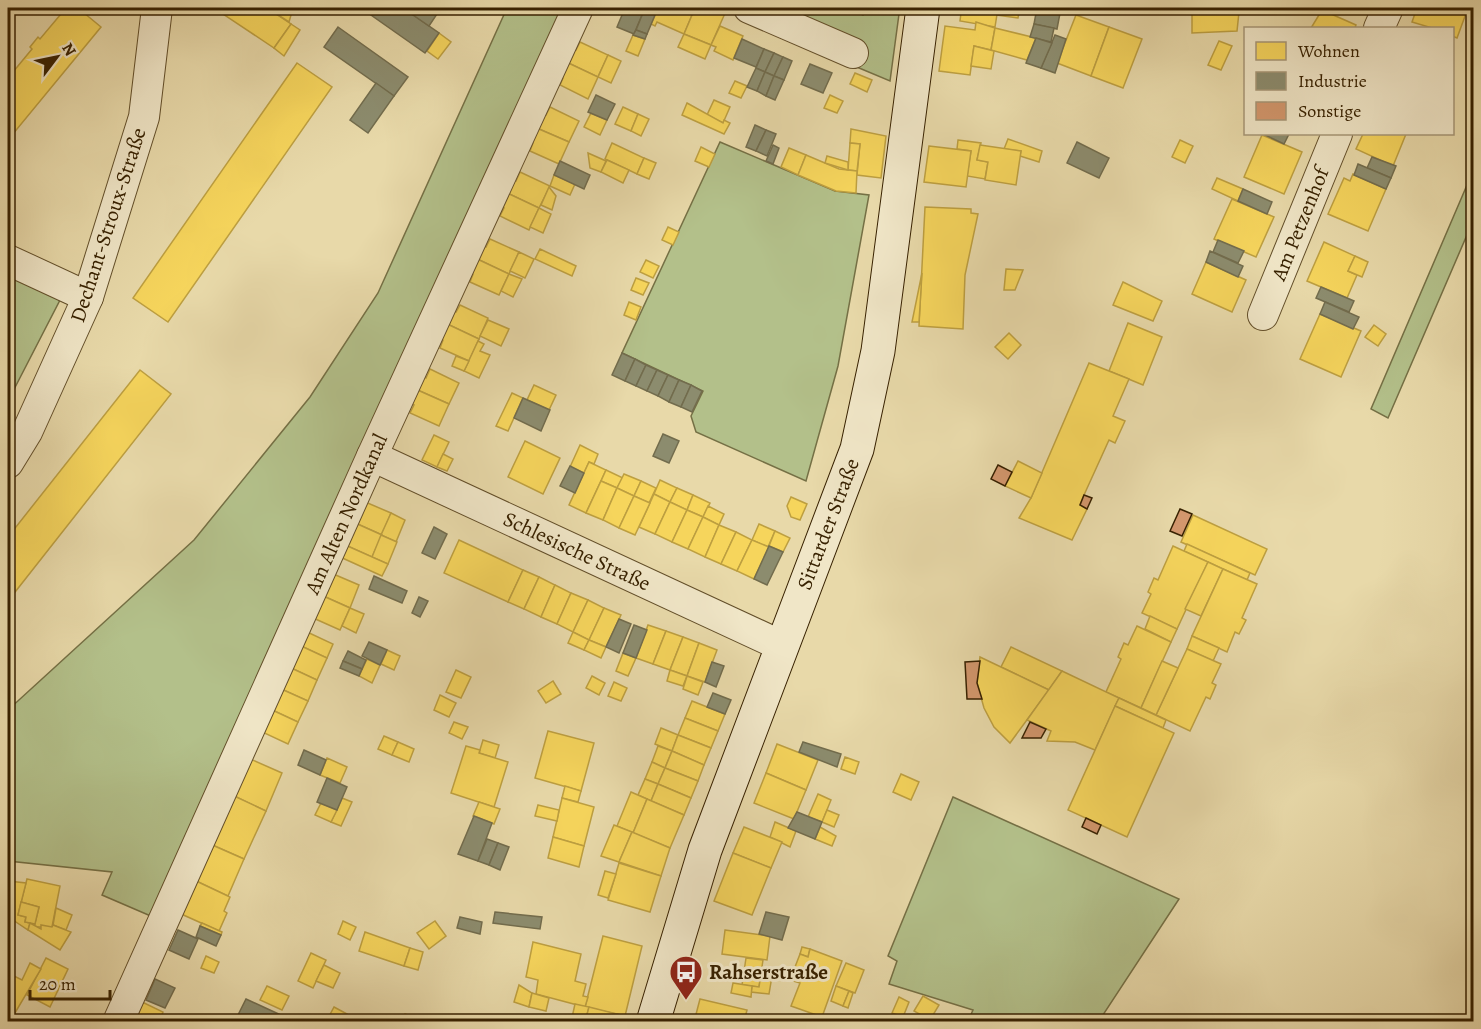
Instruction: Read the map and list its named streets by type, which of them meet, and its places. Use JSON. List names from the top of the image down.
{
  "streets": {
    "street": [
      "Am Petzenhof",
      "Dechant-Stroux-Straße",
      "Am Alten Nordkanal",
      "Sittarder Straße",
      "Schlesische Straße"
    ]
  },
  "crossings": [
    ["Am Alten Nordkanal", "Schlesische Straße"],
    ["Sittarder Straße", "Schlesische Straße"]
  ],
  "places": {
    "bus stop": ["Rahserstraße"]
  },
  "legend": ["Wohnen", "Industrie", "Sonstige"],
  "scale_bar": "20 m",
  "north": "top right"
}
